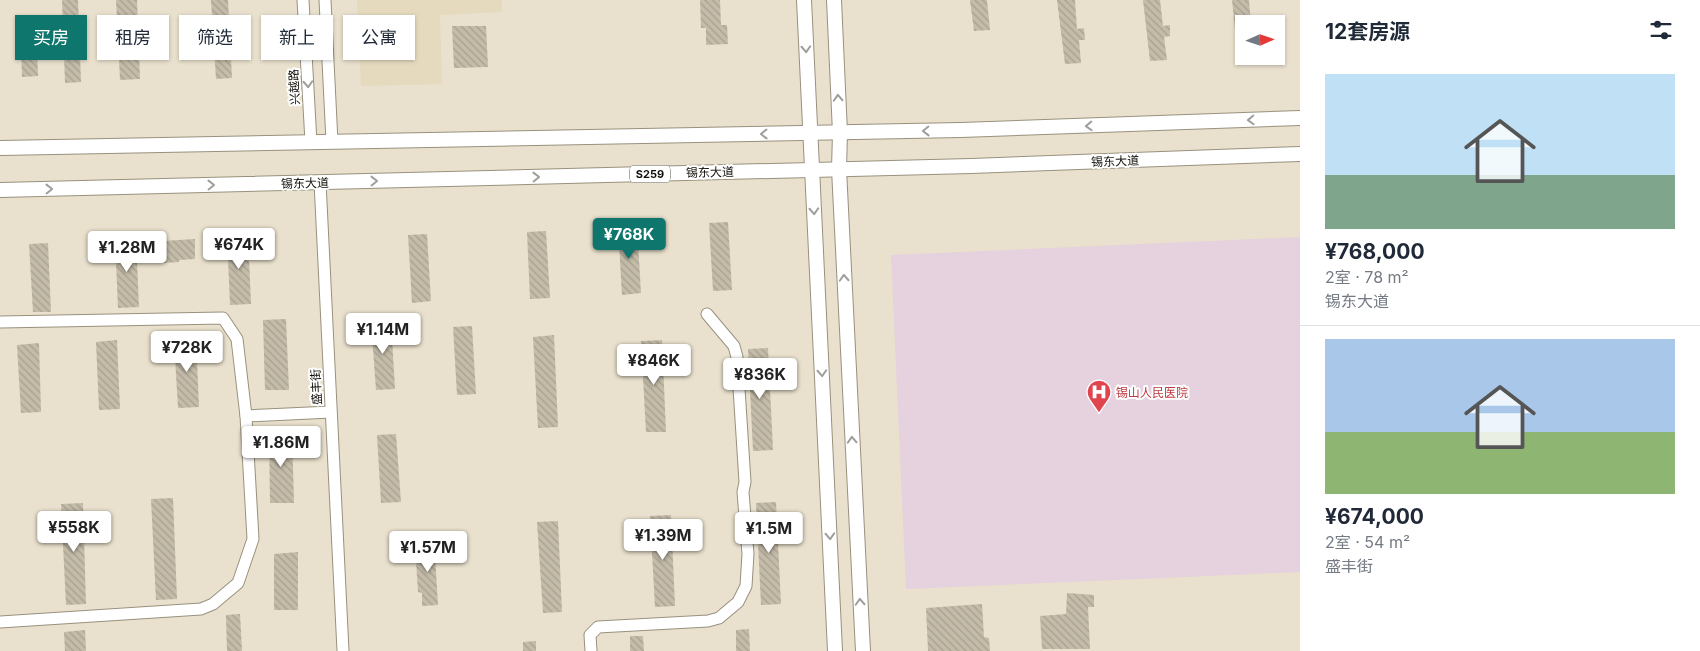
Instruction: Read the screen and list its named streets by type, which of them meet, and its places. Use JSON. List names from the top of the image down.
{
  "streets": {
    "main road": ["锡东大道", "S259"],
    "street": ["兴越路", "盛丰街"]
  },
  "crossings": [
    ["锡东大道", "盛丰街"]
  ],
  "places": {
    "hospital": ["锡山人民医院"]
  },
  "north": "right",
  "page": {
    "heading": "12套房源",
    "chip": [
      "买房",
      "租房",
      "筛选",
      "新上",
      "公寓"
    ],
    "list": [
      {
        "name": "¥768,000",
        "note": "2室 · 78 m² · 锡东大道"
      },
      {
        "name": "¥674,000",
        "note": "2室 · 54 m² · 盛丰街"
      }
    ],
    "price": [
      "¥768K",
      "¥674K",
      "¥1.28M",
      "¥1.14M",
      "¥728K",
      "¥846K",
      "¥836K",
      "¥1.86M",
      "¥558K",
      "¥1.5M",
      "¥1.39M",
      "¥1.57M"
    ]
  }
}
